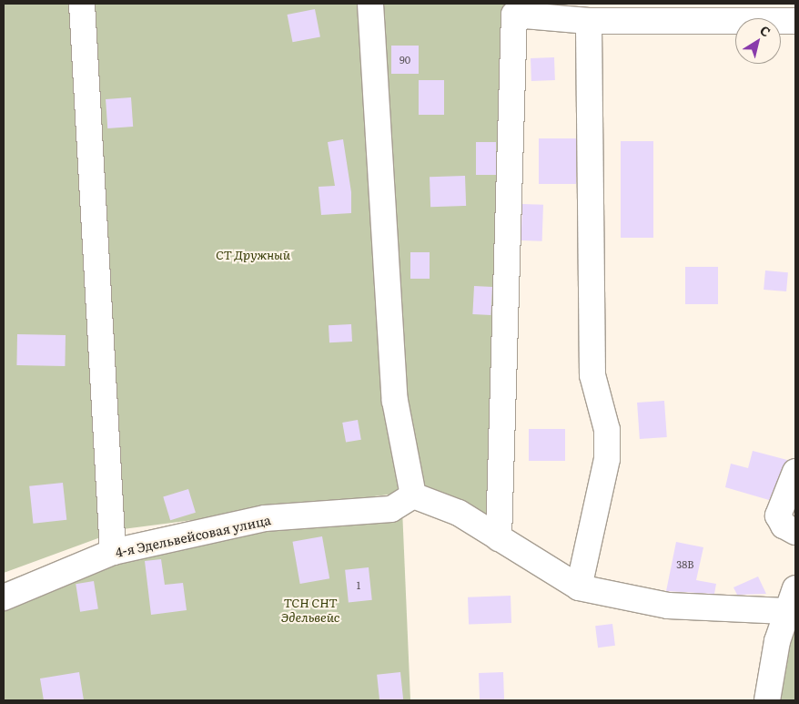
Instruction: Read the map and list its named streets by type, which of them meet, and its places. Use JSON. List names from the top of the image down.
{
  "streets": {
    "street": ["4-я Эдельвейсовая улица"]
  },
  "parks": ["СТ Дружный", "ТСН СНТ Эдельвейс"],
  "house_numbers": ["90", "38В", "1"],
  "north": "top right"
}
